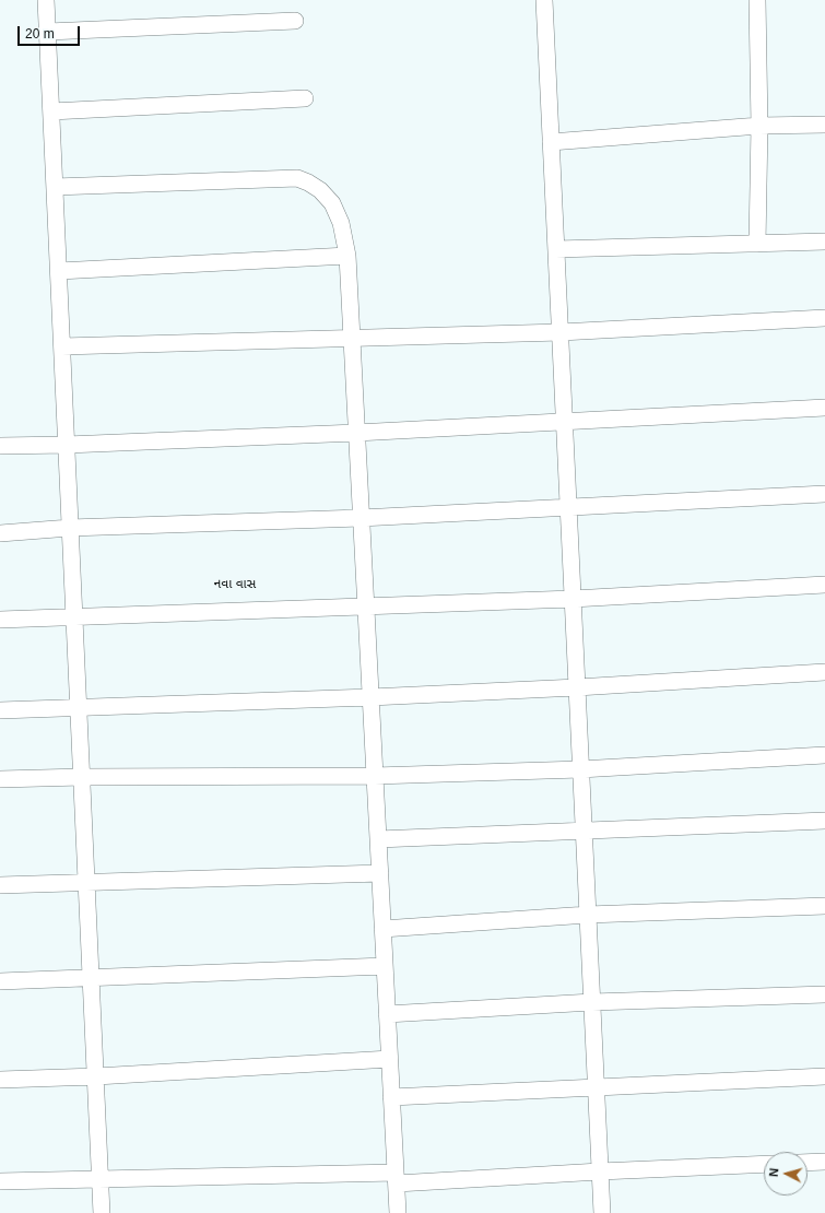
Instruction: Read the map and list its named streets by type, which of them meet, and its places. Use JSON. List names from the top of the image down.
{
  "districts": ["નવા વાસ"],
  "scale_bar": "20 m",
  "north": "left"
}
